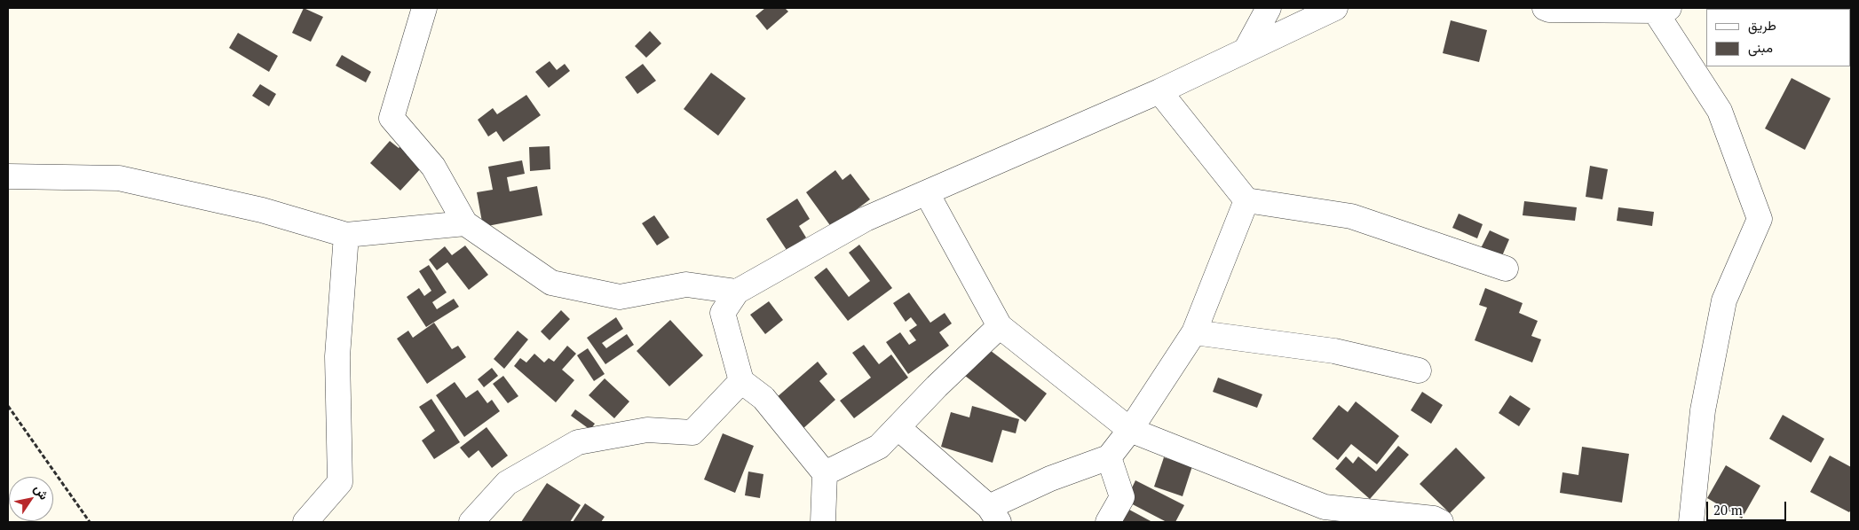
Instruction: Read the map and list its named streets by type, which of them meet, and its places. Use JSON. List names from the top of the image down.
{
  "legend": ["طريق", "مبنى"],
  "scale_bar": "20 m",
  "north": "top right"
}
